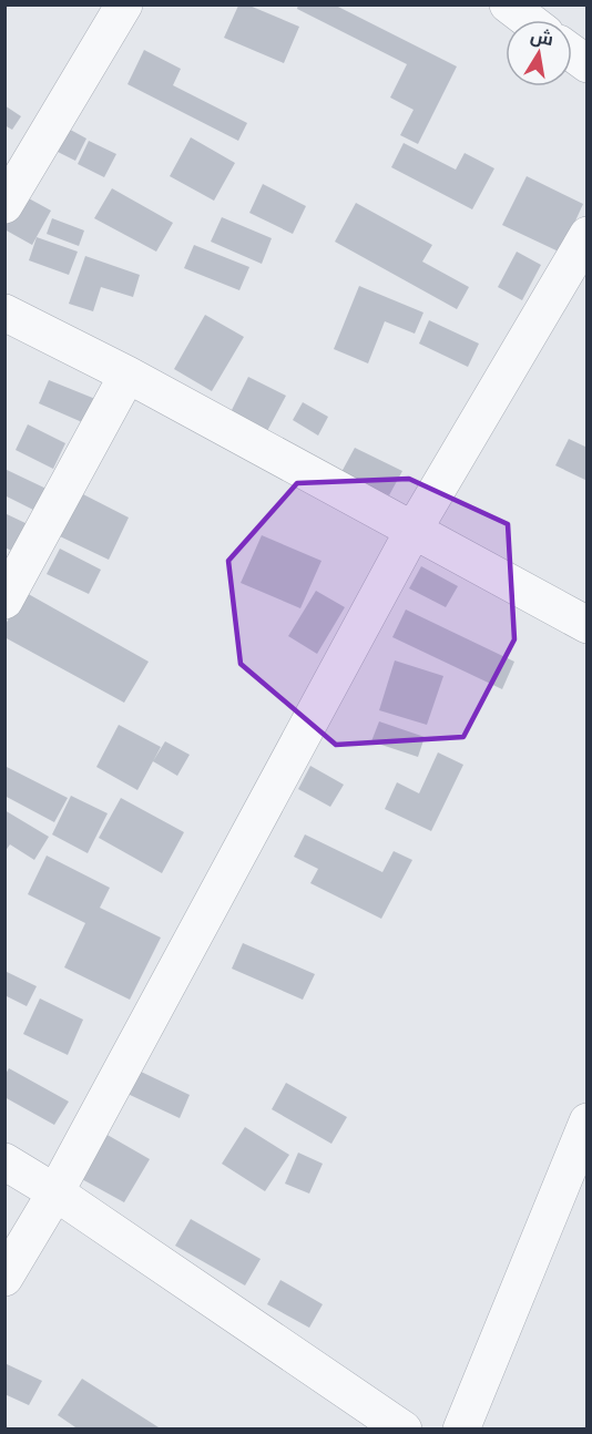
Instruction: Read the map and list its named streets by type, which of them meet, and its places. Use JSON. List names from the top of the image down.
{
  "north": "top"
}
